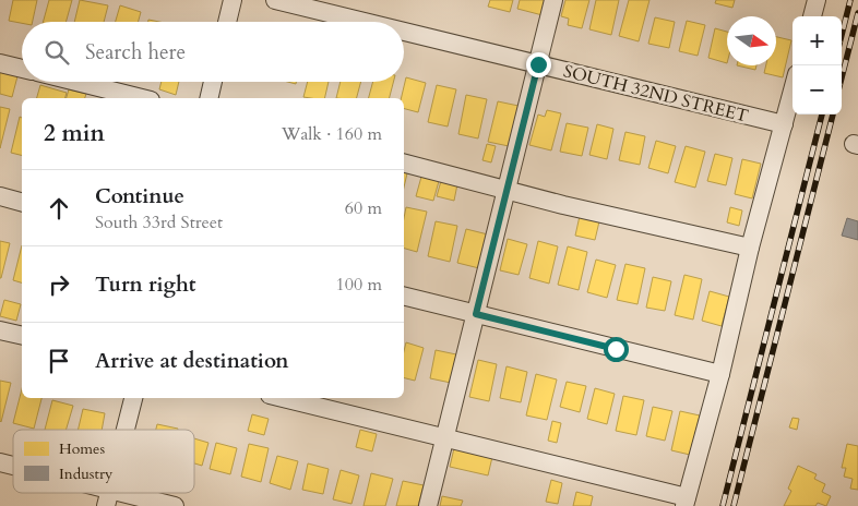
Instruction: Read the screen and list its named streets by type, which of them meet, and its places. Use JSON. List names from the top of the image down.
{
  "streets": {
    "street": ["SOUTH 32ND STREET"]
  },
  "legend": ["Homes", "Industry"],
  "north": "right",
  "page": {
    "map_buttons": ["+", "−"],
    "search": "Search here",
    "heading": ["2 min", "Walk · 160 m"],
    "list": [
      ["Continue", "South 33rd Street", "60 m"],
      ["Turn right", "100 m"],
      "Arrive at destination"
    ]
  }
}
